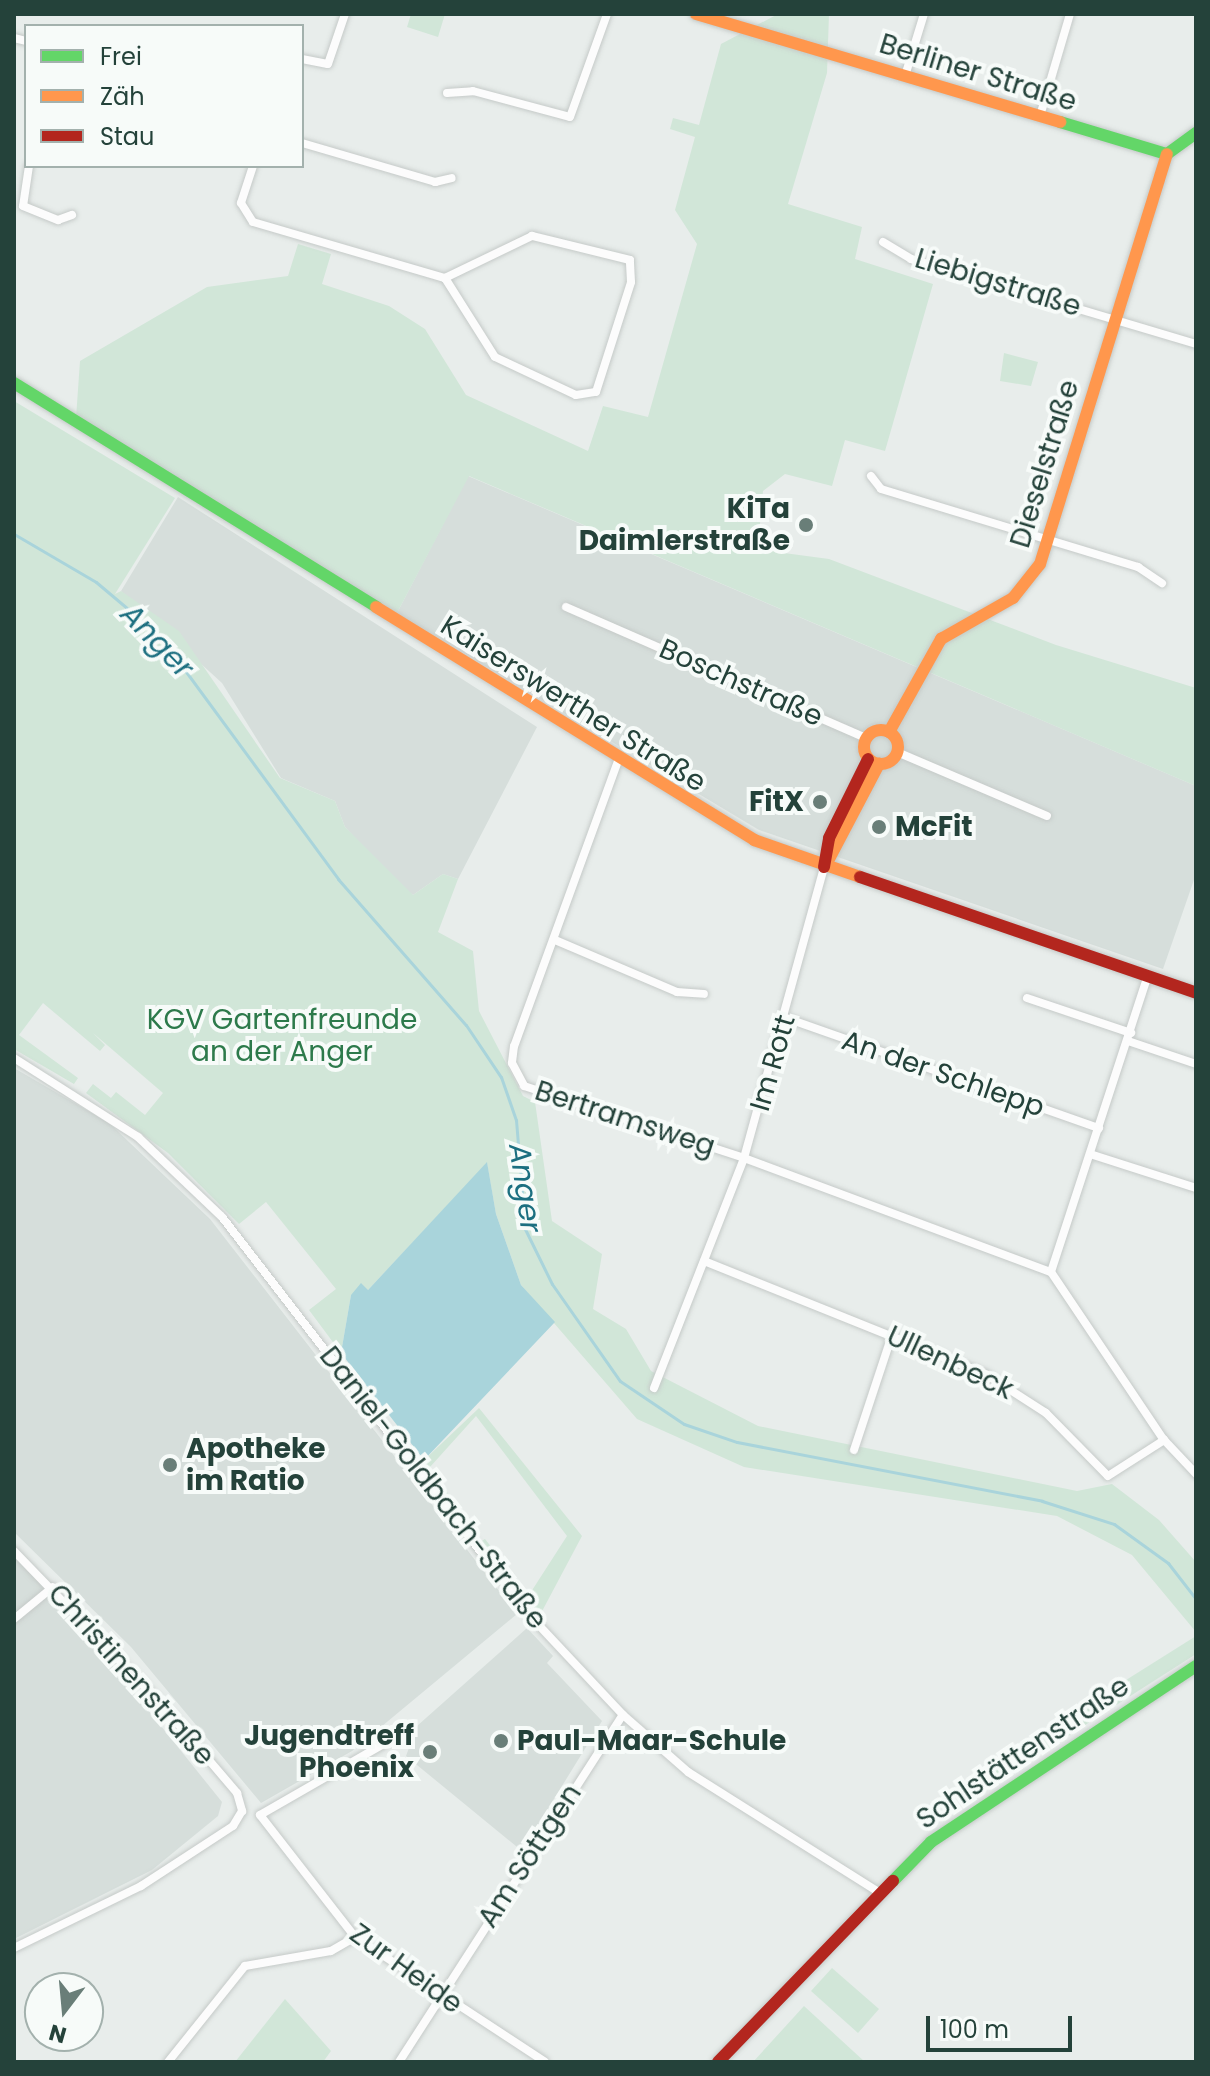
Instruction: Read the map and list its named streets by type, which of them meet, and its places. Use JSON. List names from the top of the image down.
{
  "streets": {
    "street": [
      "Berliner Straße",
      "Liebigstraße",
      "Dieselstraße",
      "Boschstraße",
      "Kaiserswerther Straße",
      "Im Rott",
      "An der Schlepp",
      "Bertramsweg",
      "Ullenbeck",
      "Daniel-Goldbach-Straße",
      "Christinenstraße",
      "Sohlstättenstraße",
      "Am Söttgen",
      "Zur Heide"
    ]
  },
  "crossings": [
    ["Berliner Straße", "Dieselstraße"],
    ["Liebigstraße", "Dieselstraße"],
    ["Kaiserswerther Straße", "Im Rott"],
    ["Kaiserswerther Straße", "Bertramsweg"],
    ["Im Rott", "An der Schlepp"],
    ["Im Rott", "Bertramsweg"],
    ["Im Rott", "Ullenbeck"],
    ["Daniel-Goldbach-Straße", "Sohlstättenstraße"],
    ["Daniel-Goldbach-Straße", "Am Söttgen"],
    ["Am Söttgen", "Zur Heide"]
  ],
  "water": ["Anger"],
  "parks": ["KGV Gartenfreunde an der Anger"],
  "places": [
    "KiTa Daimlerstraße",
    "FitX",
    "McFit",
    "Apotheke im Ratio",
    "Paul-Maar-Schule",
    "Jugendtreff Phoenix"
  ],
  "legend": ["Frei", "Zäh", "Stau"],
  "scale_bar": "100 m",
  "north": "bottom"
}
